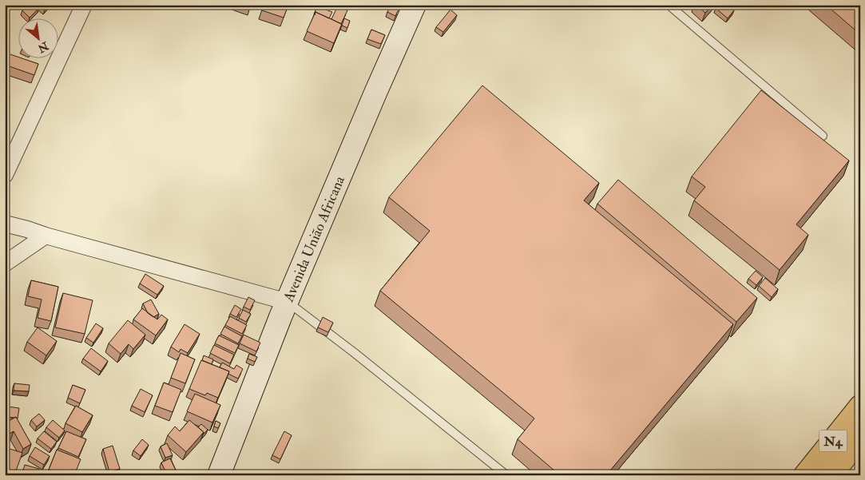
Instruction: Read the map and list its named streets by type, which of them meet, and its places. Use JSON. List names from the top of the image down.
{
  "streets": {
    "highway": ["N4"],
    "main road": ["Avenida União Africana"]
  },
  "north": "bottom right"
}
